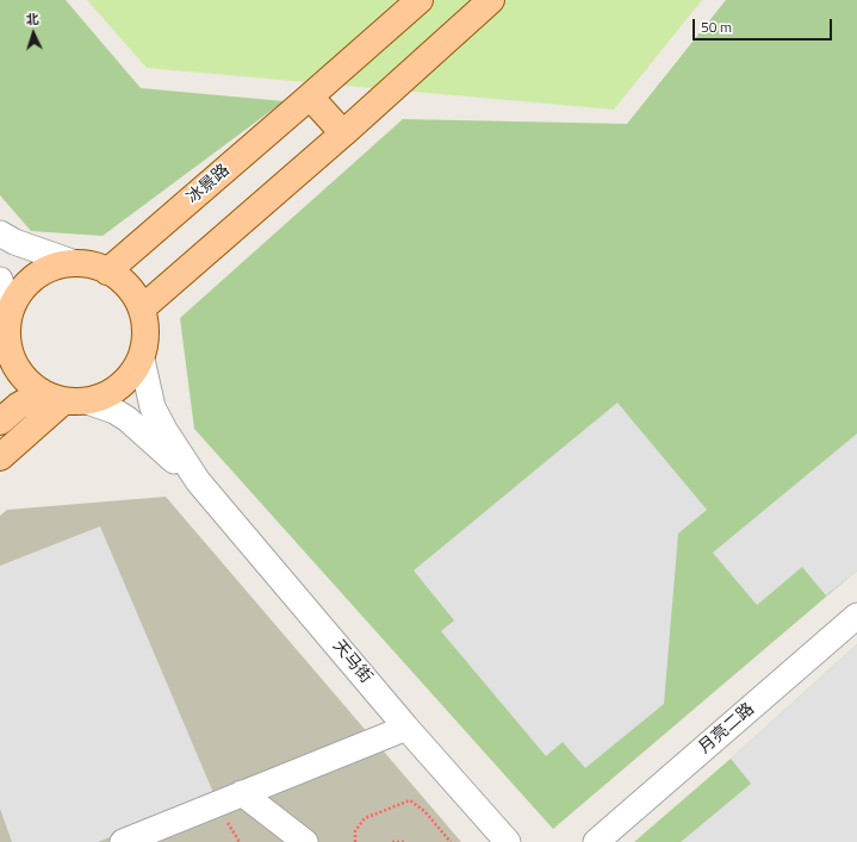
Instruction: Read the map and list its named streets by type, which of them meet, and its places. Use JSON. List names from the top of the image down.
{
  "streets": {
    "main road": ["冰景路"],
    "street": ["天马街", "月亮二路"]
  },
  "scale_bar": "50 m",
  "north": "top"
}
